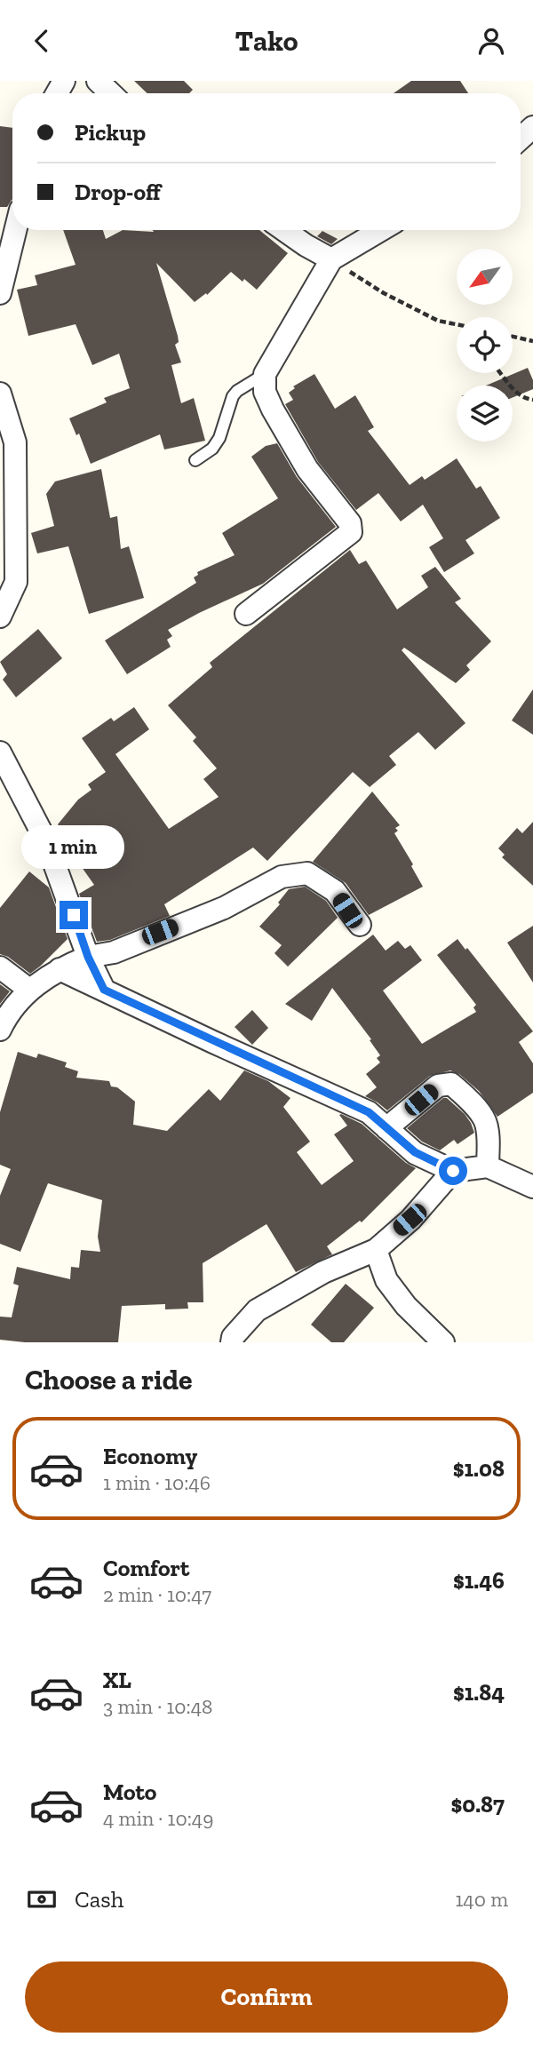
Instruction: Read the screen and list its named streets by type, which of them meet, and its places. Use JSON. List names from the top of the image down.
{
  "north": "bottom left",
  "page": {
    "header": "Tako",
    "banner": ["Pickup", "Drop-off"],
    "bubble": "1 min",
    "heading": "Choose a ride",
    "list": [
      {
        "name": "Economy",
        "note": "1 min · 10:46",
        "value": "$1.08"
      },
      {
        "name": "Comfort",
        "note": "2 min · 10:47",
        "value": "$1.46"
      },
      {
        "name": "XL",
        "note": "3 min · 10:48",
        "value": "$1.84"
      },
      {
        "name": "Moto",
        "note": "4 min · 10:49",
        "value": "$0.87"
      }
    ],
    "pay": ["Cash", "140 m"],
    "buttons": "Confirm"
  }
}
